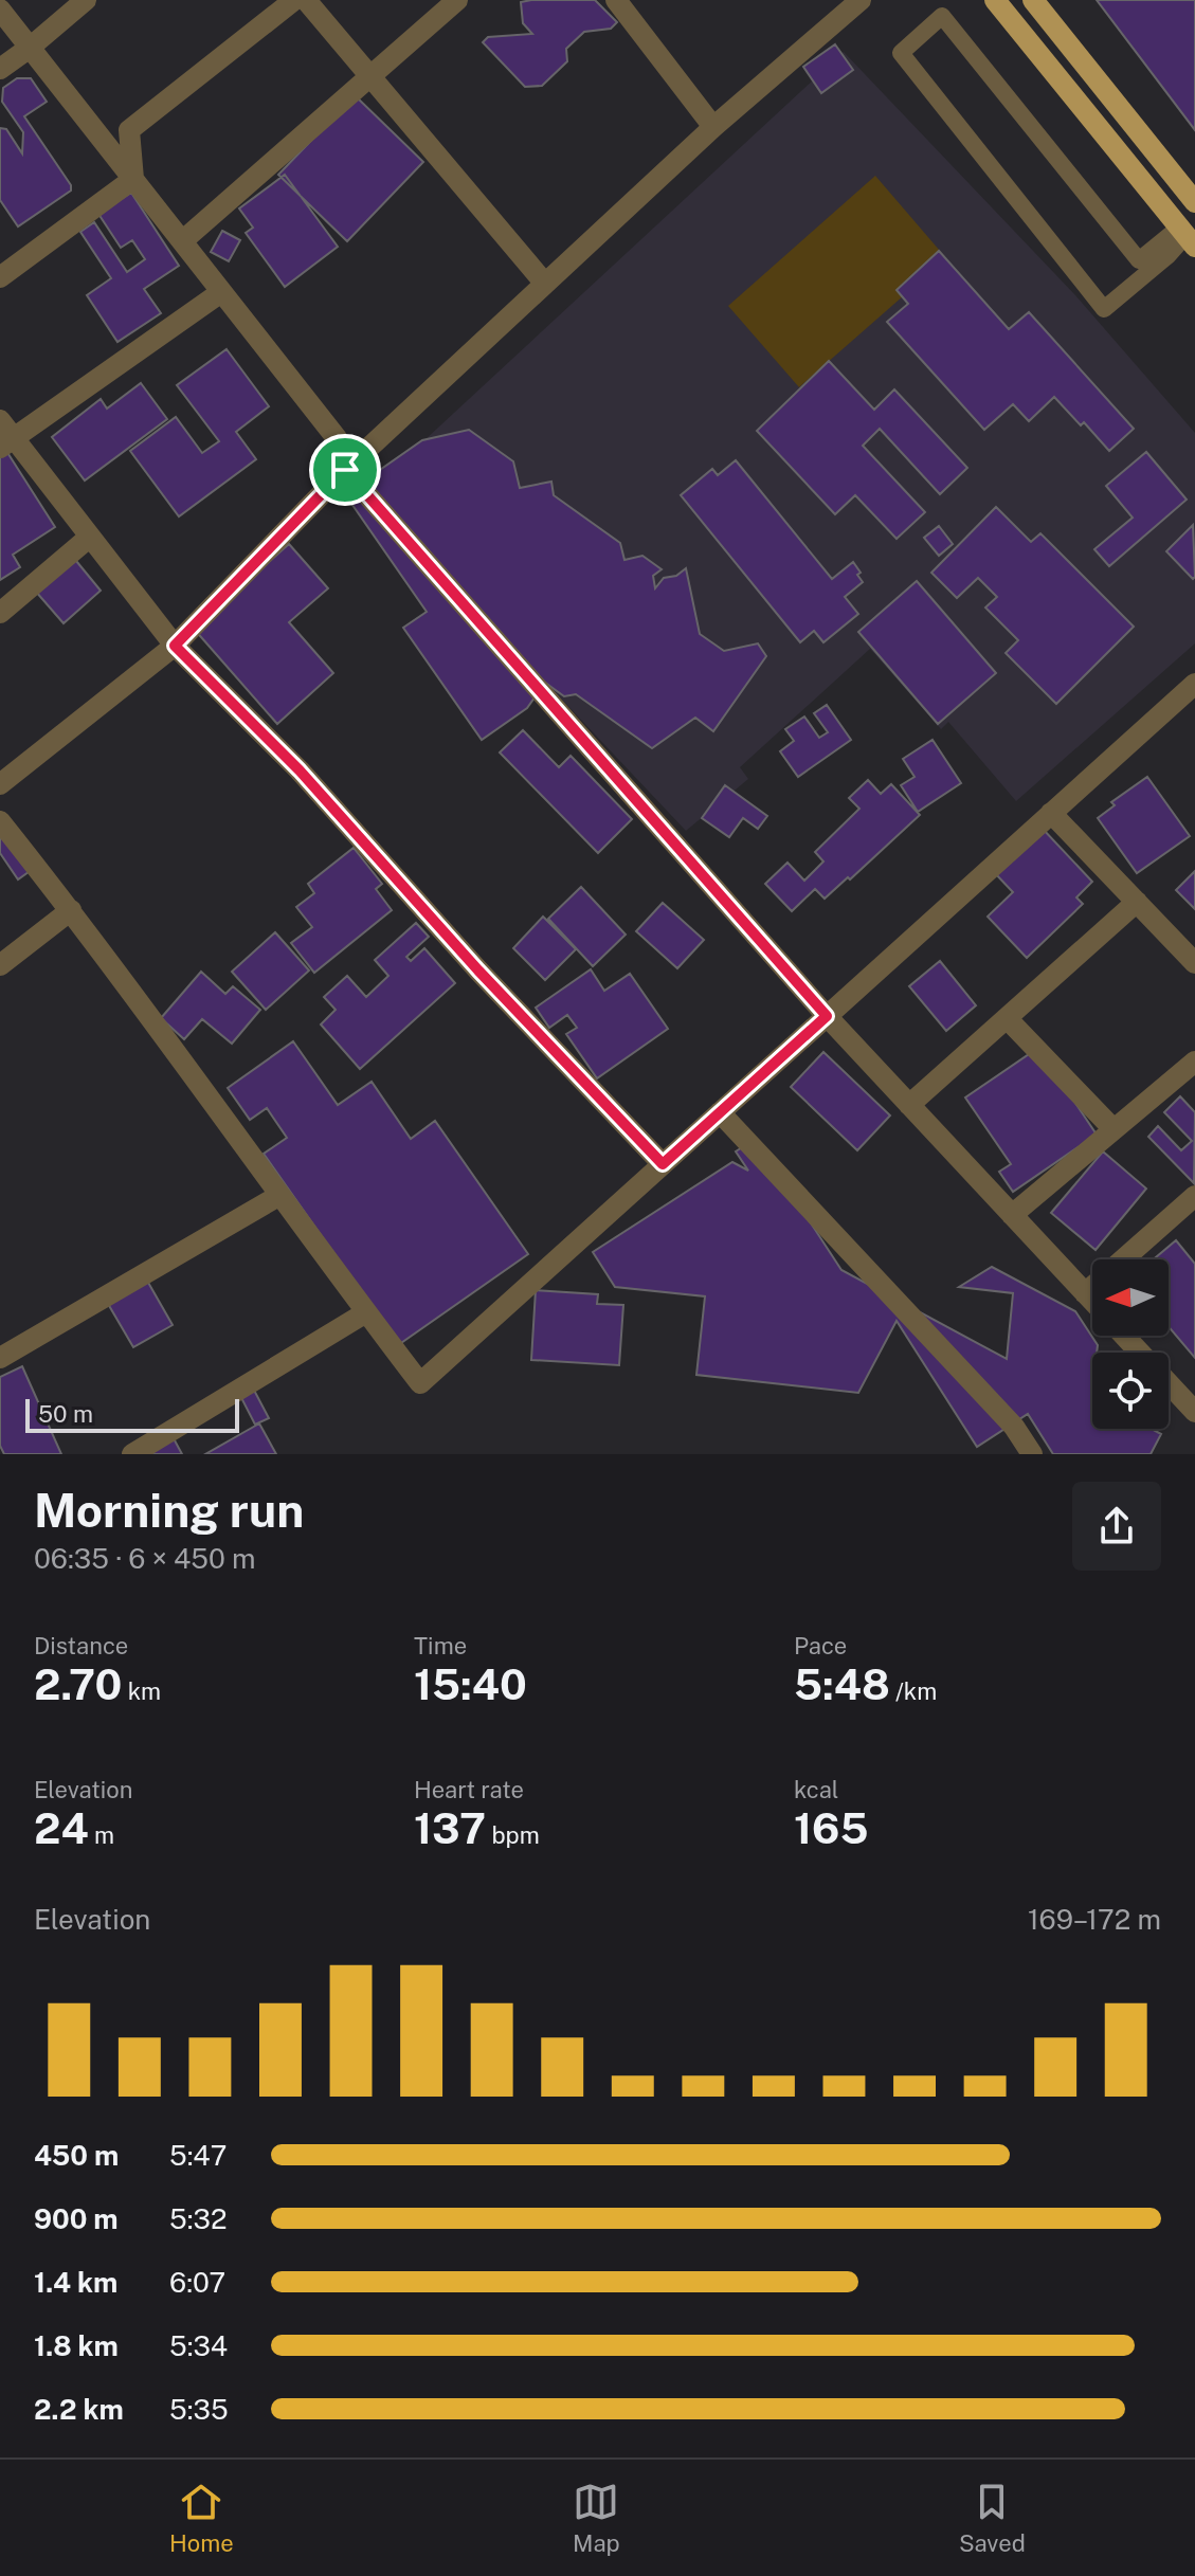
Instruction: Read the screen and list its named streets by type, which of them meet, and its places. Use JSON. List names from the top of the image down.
{
  "scale_bar": "50 m",
  "north": "left",
  "page": {
    "scale": "50 m",
    "heading": ["Morning run", "06:35 · 6 × 450 m"],
    "stats": [
      ["Distance", "2.70 km"],
      ["Time", "15:40"],
      ["Pace", "5:48 /km"],
      ["Elevation", "24 m"],
      ["Heart rate", "137 bpm"],
      ["kcal", "165"]
    ],
    "chart": ["Elevation", "169–172 m"],
    "list": [
      {
        "name": "450 m",
        "note": "5:47"
      },
      {
        "name": "900 m",
        "note": "5:32"
      },
      {
        "name": "1.4 km",
        "note": "6:07"
      },
      {
        "name": "1.8 km",
        "note": "5:34"
      },
      {
        "name": "2.2 km",
        "note": "5:35"
      }
    ],
    "tabs": ["Home", "Map", "Saved"]
  }
}
